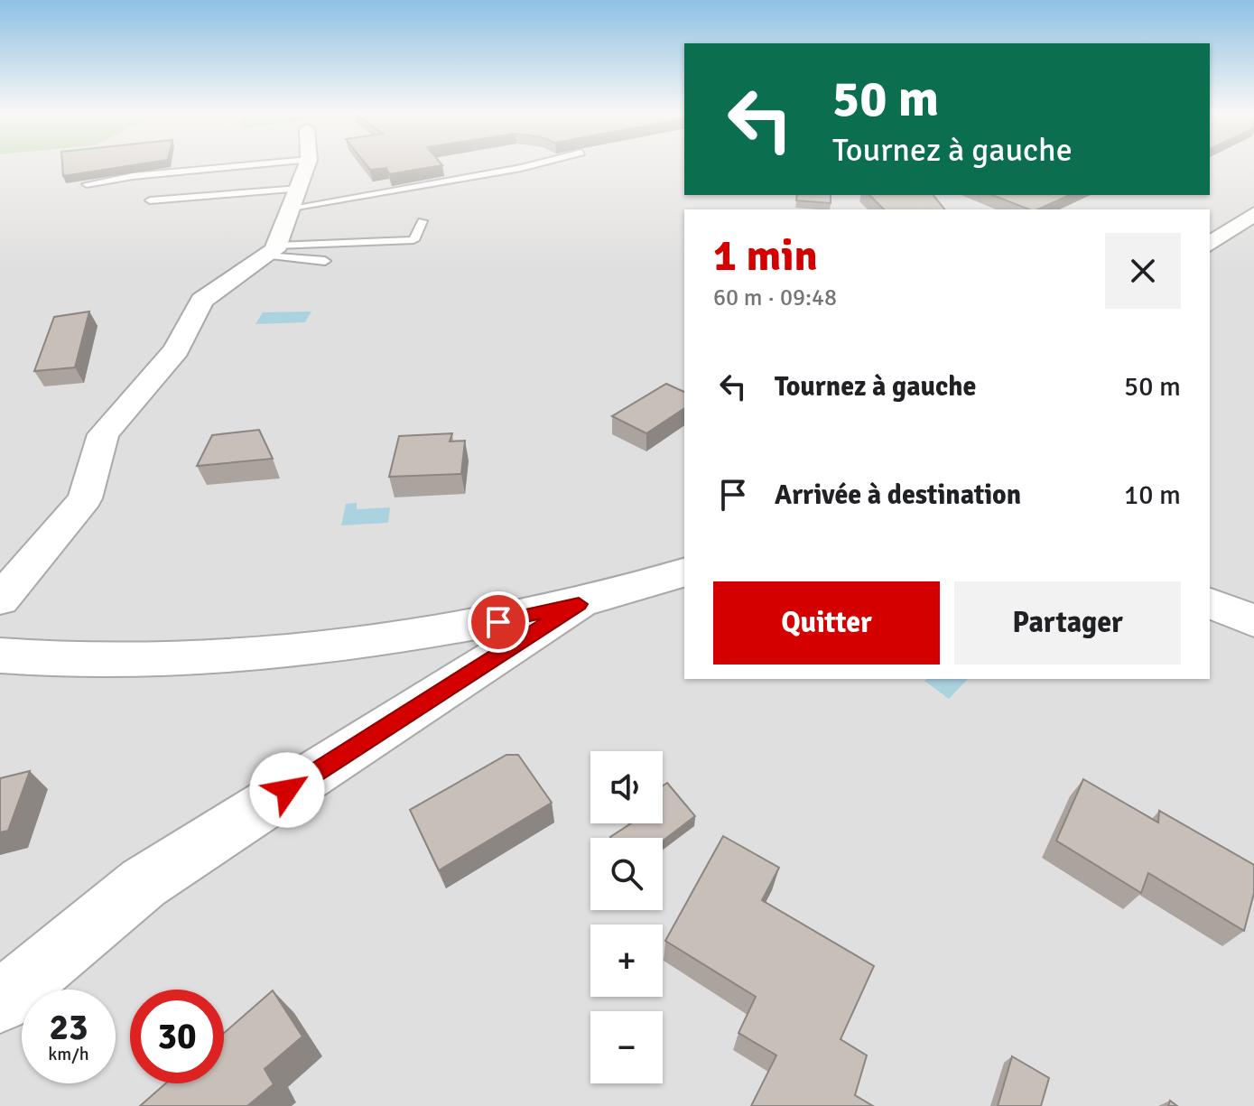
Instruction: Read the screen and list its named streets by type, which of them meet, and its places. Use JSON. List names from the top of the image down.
{
  "page": {
    "turn": ["50 m", "Tournez à gauche"],
    "heading": ["1 min", "60 m · 09:48"],
    "list": [
      {
        "name": "Tournez à gauche",
        "value": "50 m"
      },
      {
        "name": "Arrivée à destination",
        "value": "10 m"
      }
    ],
    "buttons": ["Quitter", "Partager"],
    "map_buttons": ["+", "−"],
    "speed": "23 km/h",
    "limit": "30"
  }
}
